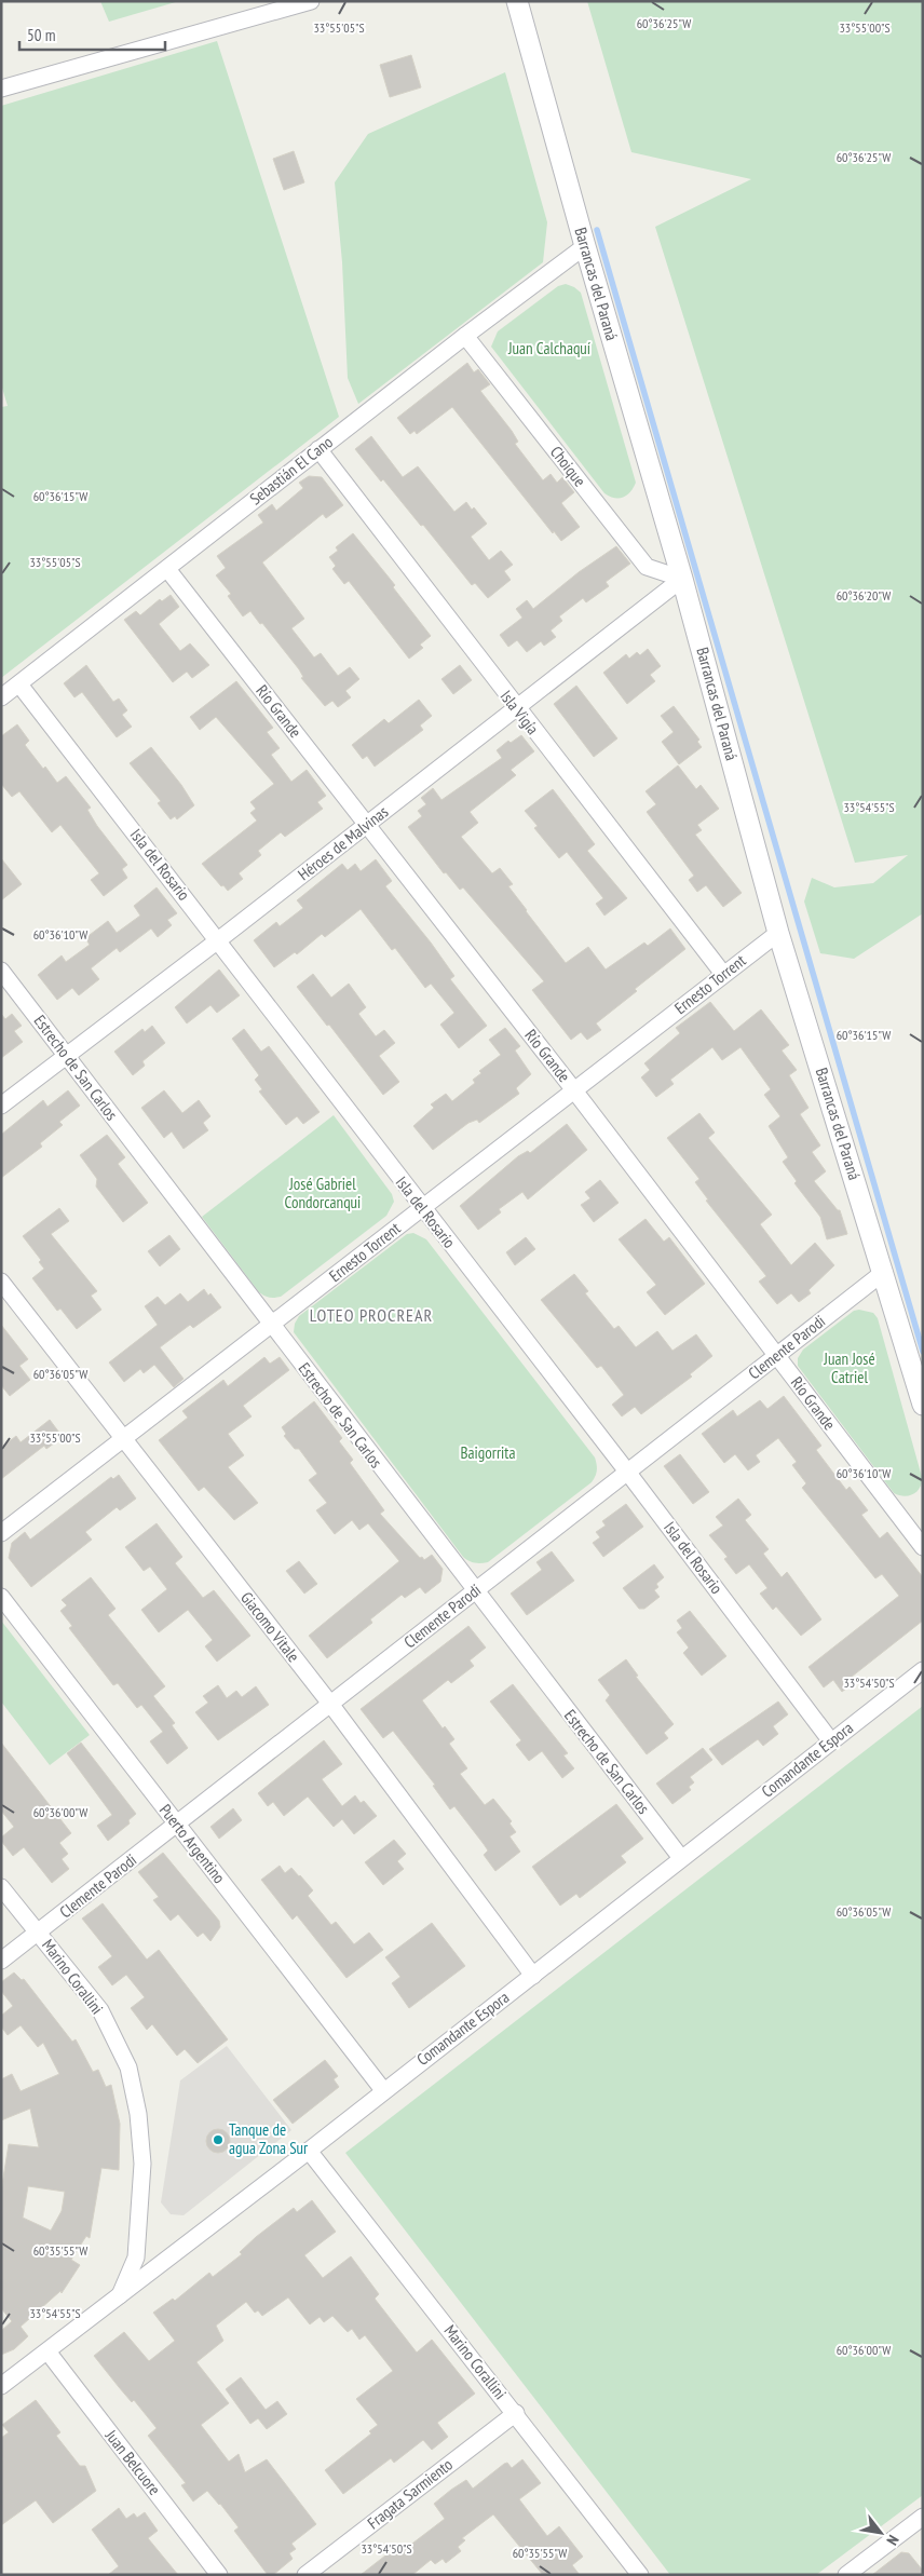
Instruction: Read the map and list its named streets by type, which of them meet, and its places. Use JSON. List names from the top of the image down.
{
  "streets": {
    "street": [
      "Barrancas del Paraná",
      "Choique",
      "Sebastián El Cano",
      "Río Grande",
      "Isla Vigía",
      "Héroes de Malvinas",
      "Isla del Rosario",
      "Ernesto Torrent",
      "Estrecho de San Carlos",
      "Clemente Parodi",
      "Giacomo Vitale",
      "Comandante Espora",
      "Puerto Argentino",
      "Marino Corallini",
      "Juan Belcuore",
      "Fragata Sarmiento"
    ]
  },
  "crossings": [
    ["Barrancas del Paraná", "Choique"],
    ["Barrancas del Paraná", "Sebastián El Cano"],
    ["Barrancas del Paraná", "Héroes de Malvinas"],
    ["Barrancas del Paraná", "Ernesto Torrent"],
    ["Barrancas del Paraná", "Clemente Parodi"],
    ["Choique", "Sebastián El Cano"],
    ["Choique", "Héroes de Malvinas"],
    ["Sebastián El Cano", "Río Grande"],
    ["Sebastián El Cano", "Isla Vigía"],
    ["Sebastián El Cano", "Isla del Rosario"],
    ["Río Grande", "Héroes de Malvinas"],
    ["Río Grande", "Ernesto Torrent"],
    ["Río Grande", "Clemente Parodi"],
    ["Isla Vigía", "Héroes de Malvinas"],
    ["Isla Vigía", "Ernesto Torrent"],
    ["Héroes de Malvinas", "Isla del Rosario"],
    ["Héroes de Malvinas", "Estrecho de San Carlos"],
    ["Isla del Rosario", "Ernesto Torrent"],
    ["Isla del Rosario", "Clemente Parodi"],
    ["Isla del Rosario", "Comandante Espora"],
    ["Ernesto Torrent", "Estrecho de San Carlos"],
    ["Ernesto Torrent", "Giacomo Vitale"],
    ["Estrecho de San Carlos", "Clemente Parodi"],
    ["Estrecho de San Carlos", "Comandante Espora"],
    ["Clemente Parodi", "Giacomo Vitale"],
    ["Clemente Parodi", "Puerto Argentino"],
    ["Clemente Parodi", "Marino Corallini"],
    ["Giacomo Vitale", "Comandante Espora"],
    ["Comandante Espora", "Puerto Argentino"],
    ["Comandante Espora", "Marino Corallini"],
    ["Comandante Espora", "Juan Belcuore"],
    ["Marino Corallini", "Fragata Sarmiento"]
  ],
  "districts": ["LOTEO PROCREAR"],
  "parks": [
    "Juan Calchaquí",
    "José Gabriel Condorcanqui",
    "Juan José Catriel",
    "Baigorrita"
  ],
  "places": ["Tanque de agua Zona Sur"],
  "scale_bar": "50 m",
  "north": "bottom right",
  "coordinates": [
    "60°36'25\"W",
    "33°55'00\"S",
    "33°55'05\"S",
    "60°36'15\"W",
    "60°36'20\"W",
    "33°54'55\"S",
    "60°36'10\"W",
    "60°36'05\"W",
    "33°54'50\"S",
    "60°36'00\"W",
    "60°35'55\"W"
  ]
}
